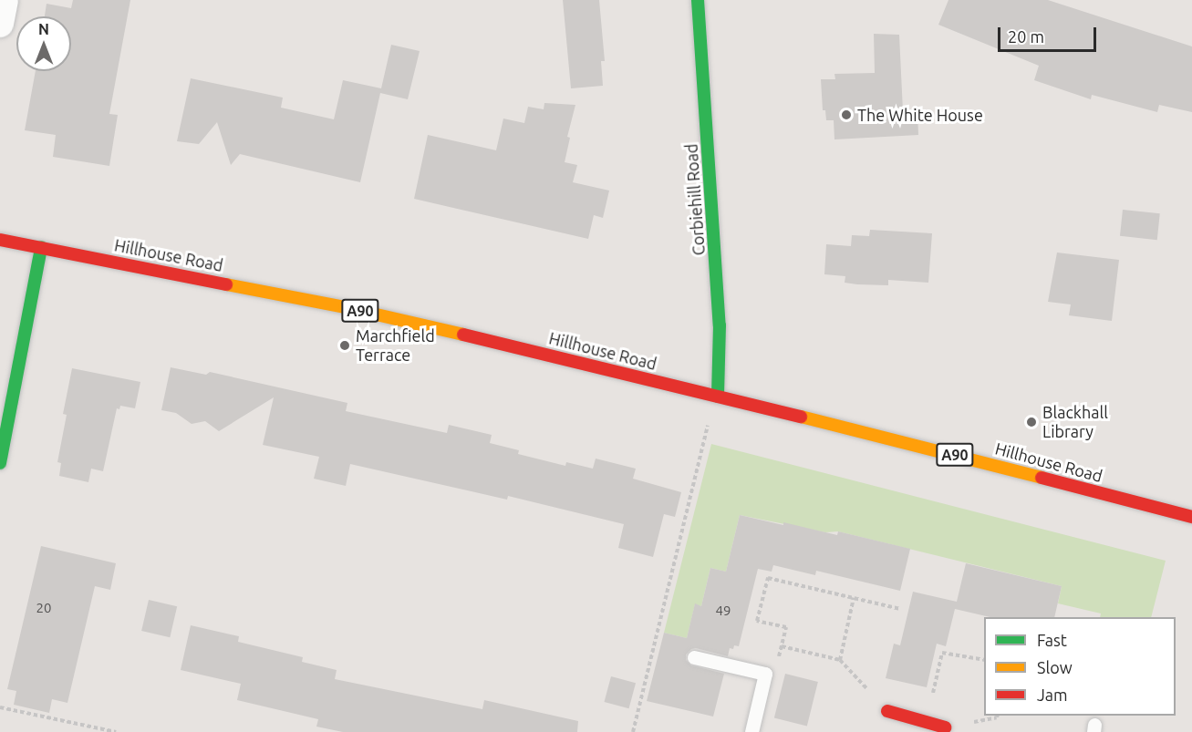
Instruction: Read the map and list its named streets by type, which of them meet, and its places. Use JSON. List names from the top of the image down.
{
  "streets": {
    "main road": ["Corbiehill Road", "Hillhouse Road", "A90"]
  },
  "crossings": [
    ["Corbiehill Road", "Hillhouse Road"]
  ],
  "places": ["The White House", "Marchfield Terrace", "Blackhall Library"],
  "house_numbers": ["20", "49"],
  "legend": ["Fast", "Slow", "Jam"],
  "scale_bar": "20 m",
  "north": "top"
}
